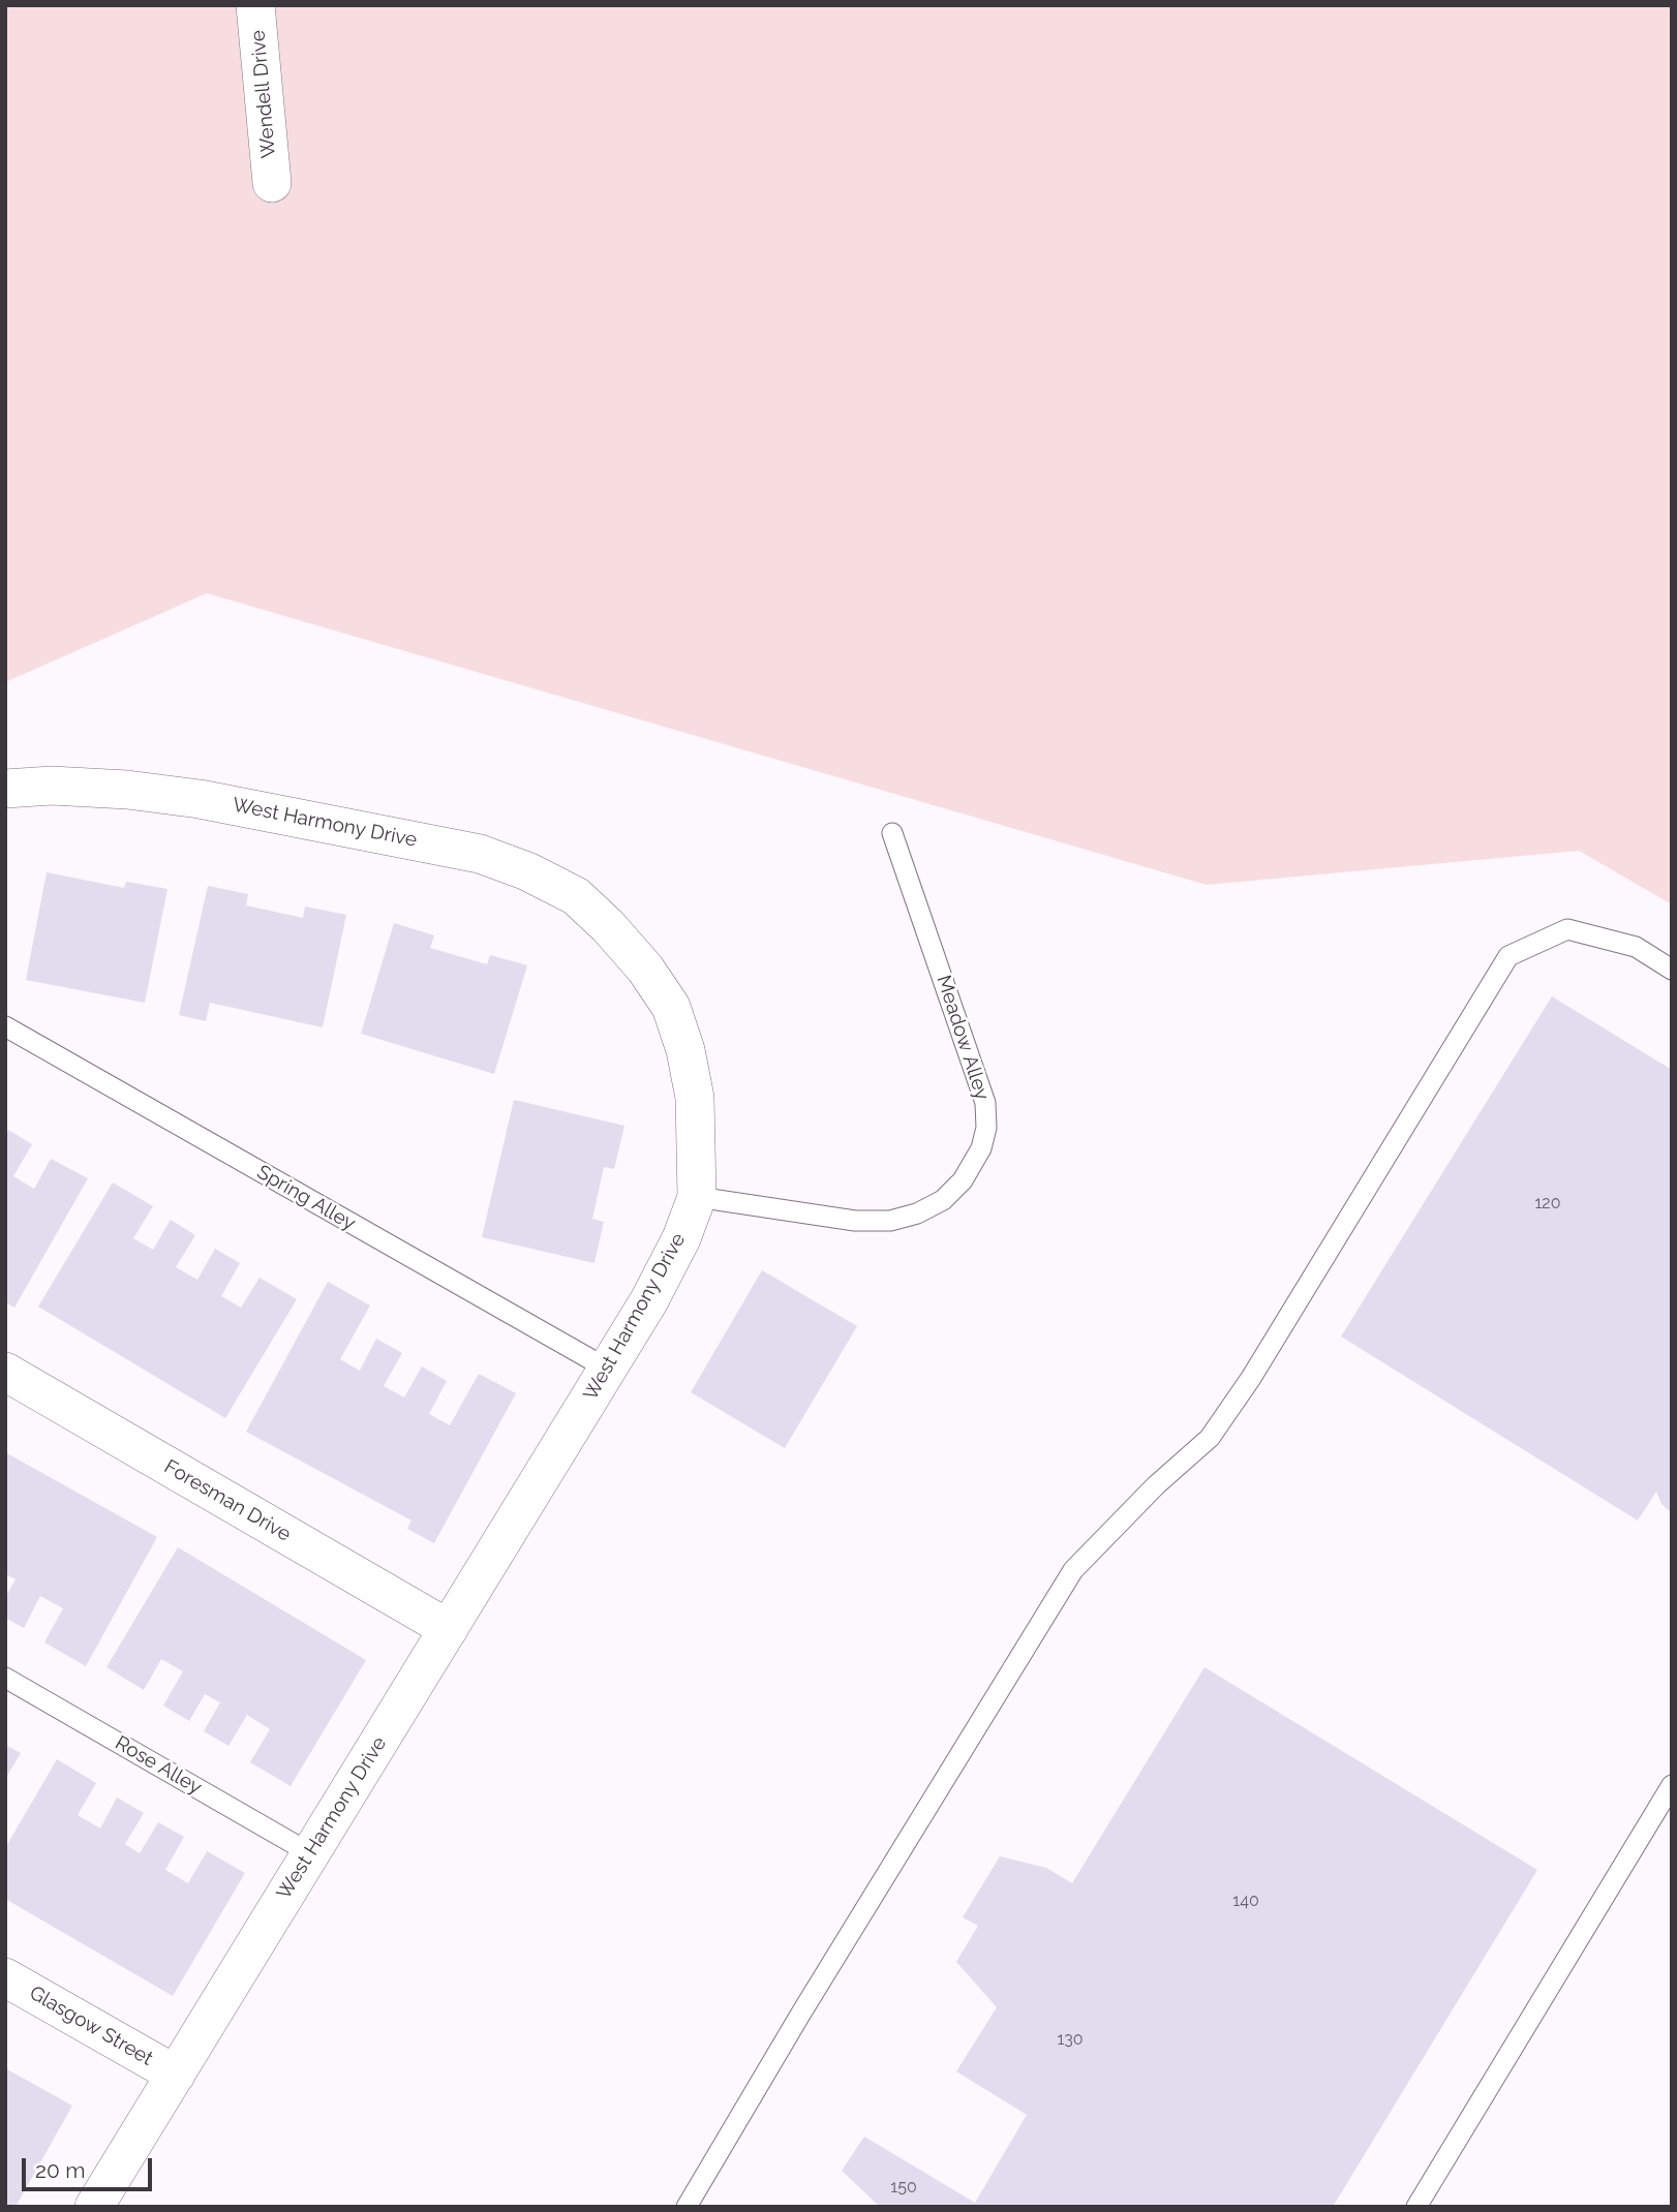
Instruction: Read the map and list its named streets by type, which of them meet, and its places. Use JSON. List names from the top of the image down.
{
  "streets": {
    "street": [
      "Wendell Drive",
      "West Harmony Drive",
      "Foresman Drive",
      "Glasgow Street"
    ],
    "lane": ["Meadow Alley", "Spring Alley", "Rose Alley"]
  },
  "crossings": [
    ["West Harmony Drive", "Meadow Alley"],
    ["West Harmony Drive", "Spring Alley"],
    ["West Harmony Drive", "Foresman Drive"],
    ["West Harmony Drive", "Rose Alley"],
    ["West Harmony Drive", "Glasgow Street"]
  ],
  "house_numbers": [
    "120",
    "140",
    "130",
    "150"
  ],
  "scale_bar": "20 m"
}
